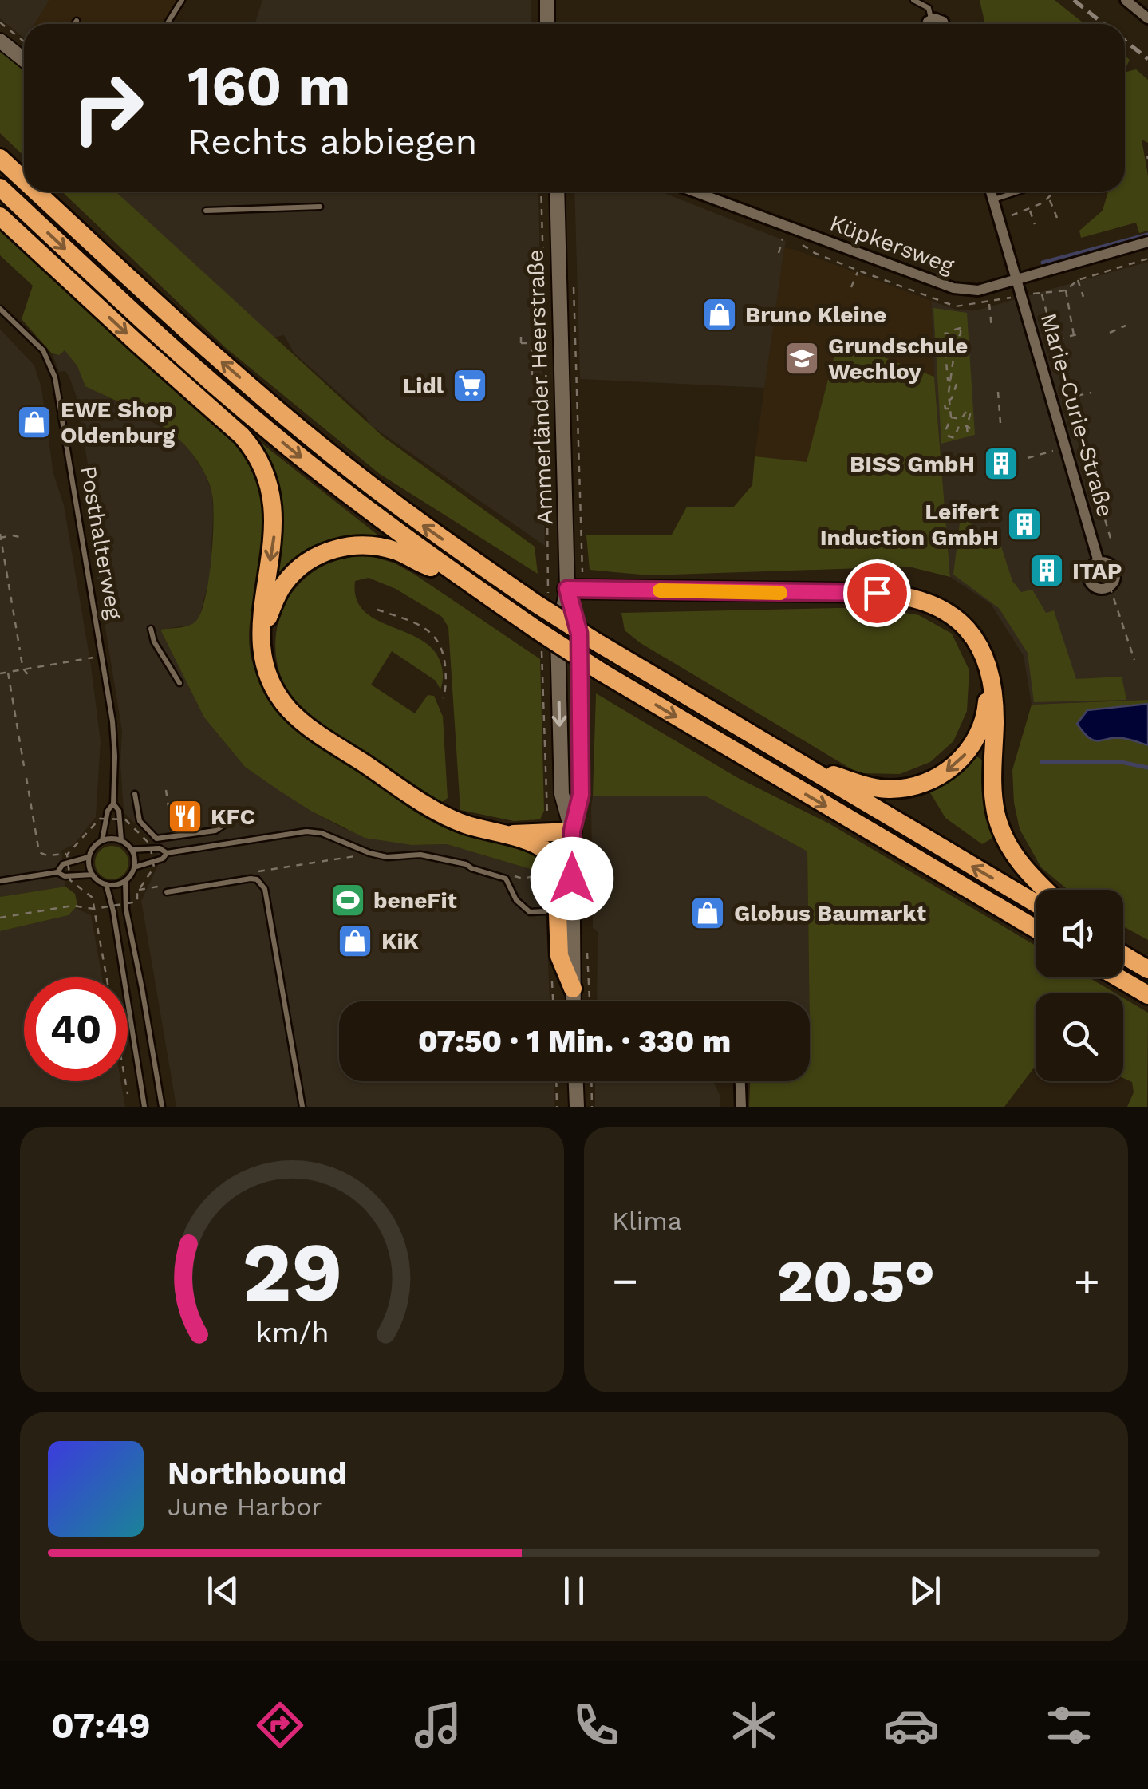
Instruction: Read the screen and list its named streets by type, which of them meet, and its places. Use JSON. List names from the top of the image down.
{
  "streets": {
    "street": ["Küpkersweg", "Ammerländer Heerstraße", "Marie-Curie-Straße"],
    "lane": ["Posthalterweg"]
  },
  "crossings": [
    ["Küpkersweg", "Marie-Curie-Straße"]
  ],
  "places": {
    "shop": [
      "Bruno Kleine",
      "EWE Shop Oldenburg",
      "Globus Baumarkt",
      "KiK"
    ],
    "school or university": ["Grundschule Wechloy"],
    "supermarket": ["Lidl"],
    "building": ["BISS GmbH", "Leifert Induction GmbH", "ITAP"],
    "restaurant": ["KFC"],
    "sports": ["beneFit"]
  },
  "page": {
    "turn": ["160 m", "Rechts abbiegen"],
    "limit": "40",
    "trip": "07:50 · 1 Min. · 330 m",
    "tile": "Klima",
    "heat": ["−", "20.5°", "+"],
    "song": ["Northbound", "June Harbor"],
    "tabs": "07:49",
    "gauge": ["29", "km/h"]
  }
}
